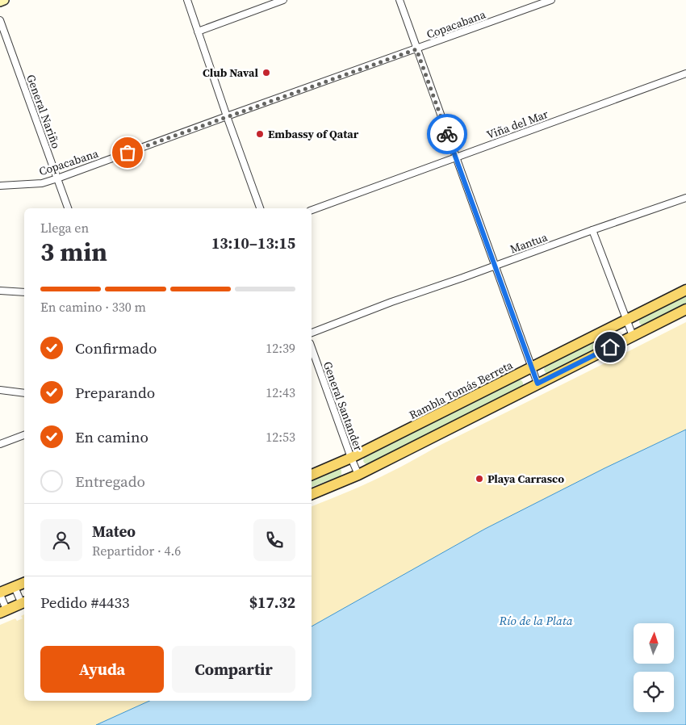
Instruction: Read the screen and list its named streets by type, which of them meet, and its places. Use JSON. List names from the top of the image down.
{
  "streets": {
    "main road": ["Rambla Tomás Berreta"],
    "street": [
      "Copacabana",
      "General Nariño",
      "Viña del Mar",
      "Mantua",
      "General Santander"
    ]
  },
  "crossings": [
    ["Copacabana", "General Nariño"],
    ["Rambla Tomás Berreta", "General Santander"]
  ],
  "water": ["Río de la Plata"],
  "places": ["Club Naval", "Embassy of Qatar", "Playa Carrasco"],
  "north": "top",
  "page": {
    "heading": ["3 min", "Llega en", "13:10–13:15"],
    "panel": [
      "Mateo",
      "Repartidor · 4.6",
      "Pedido #4433",
      "$17.32"
    ],
    "bar": "En camino · 330 m",
    "list": [
      ["Confirmado", "12:39"],
      ["Preparando", "12:43"],
      ["En camino", "12:53"],
      "Entregado"
    ],
    "buttons": ["Ayuda", "Compartir"]
  }
}
